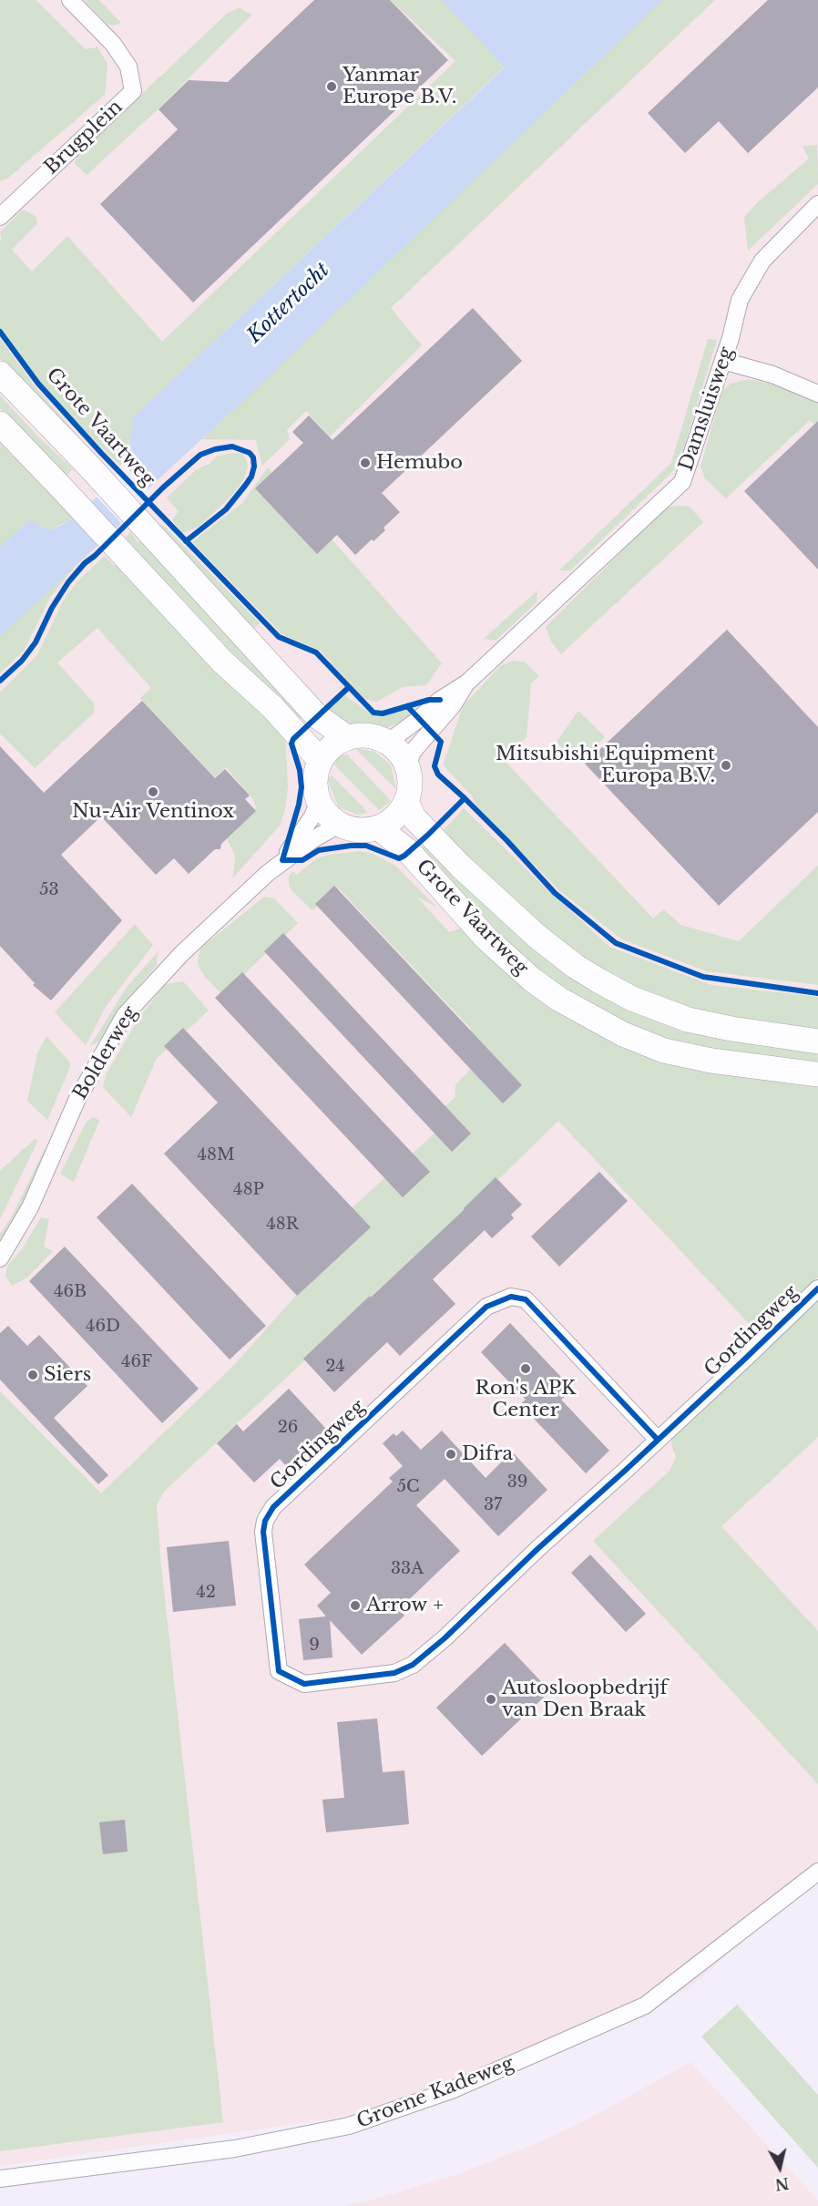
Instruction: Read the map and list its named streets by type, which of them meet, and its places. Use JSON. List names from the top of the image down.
{
  "streets": {
    "main road": ["Grote Vaartweg"],
    "street": [
      "Brugplein",
      "Damsluisweg",
      "Bolderweg",
      "Gordingweg",
      "Groene Kadeweg"
    ]
  },
  "crossings": [
    ["Damsluisweg", "Grote Vaartweg"],
    ["Damsluisweg", "Bolderweg"],
    ["Grote Vaartweg", "Bolderweg"]
  ],
  "water": ["Kottertocht"],
  "places": [
    "Yanmar Europe B.V.",
    "Hemubo",
    "Mitsubishi Equipment Europa B.V.",
    "Nu-Air Ventinox",
    "Ron's APK Center",
    "Siers",
    "Difra",
    "Arrow +",
    "Autosloopbedrijf van Den Braak"
  ],
  "house_numbers": [
    "53",
    "48M",
    "48P",
    "48R",
    "46B",
    "46D",
    "46F",
    "24",
    "26",
    "39",
    "5C",
    "37",
    "33A",
    "42",
    "9"
  ],
  "north": "bottom"
}
